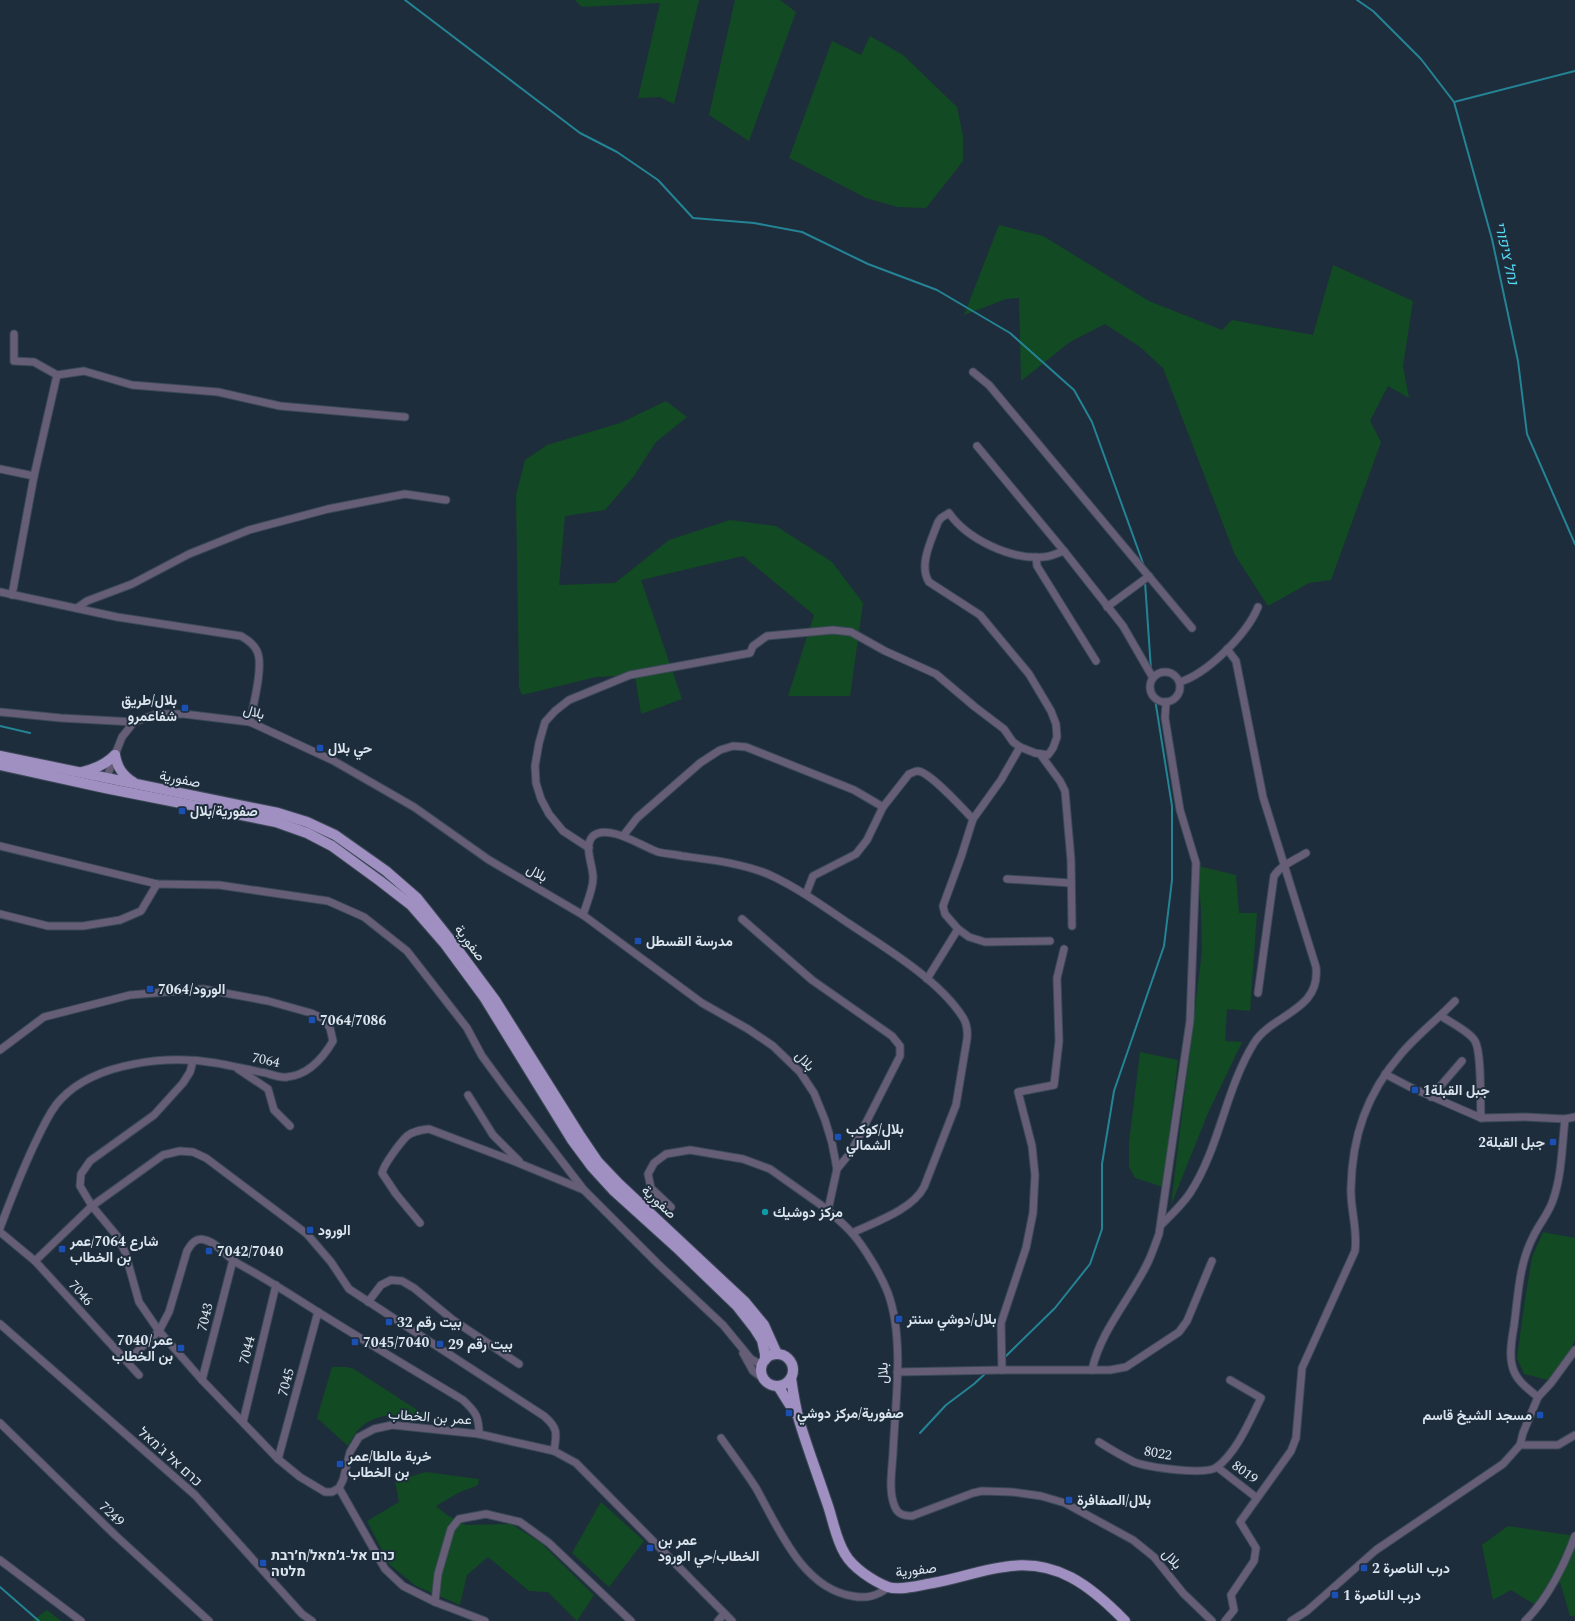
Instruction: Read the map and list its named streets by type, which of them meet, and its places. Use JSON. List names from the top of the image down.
{
  "streets": {
    "main road": ["صفورية"],
    "street": [
      "بلال",
      "7064",
      "7046",
      "7043",
      "7044",
      "7045",
      "عمر بن الخطاب",
      "8022",
      "כרם אל ג'מאל",
      "8019",
      "7249"
    ]
  },
  "crossings": [
    ["8022", "8019"]
  ],
  "water": ["נחל ציפורי"],
  "places": {
    "transit": [
      "بلال/طريق شفاعمرو",
      "حي بلال",
      "صفورية/بلال",
      "مدرسة القسطل",
      "الورود/7064",
      "7064/7086",
      "جبل القبلة1",
      "بلال/كوكب الشمالي",
      "جبل القبلة2",
      "الورود",
      "شارع 7064/عمر بن الخطاب",
      "7042/7040",
      "بلال/دوشي سنتر",
      "بيت رقم 32",
      "7045/7040",
      "بيت رقم 29",
      "7040/عمر بن الخطاب",
      "صفورية/مركز دوشي",
      "مسجد الشيخ قاسم",
      "خربة مالطا/عمر بن الخطاب",
      "بلال/الصفافرة",
      "عمر بن الخطاب/حي الورود",
      "כרם אל-ג׳מאל/ח׳רבת מלטה",
      "درب الناصرة 2",
      "درب الناصرة 1"
    ],
    "other": ["مركز دوشيك"]
  }
}
